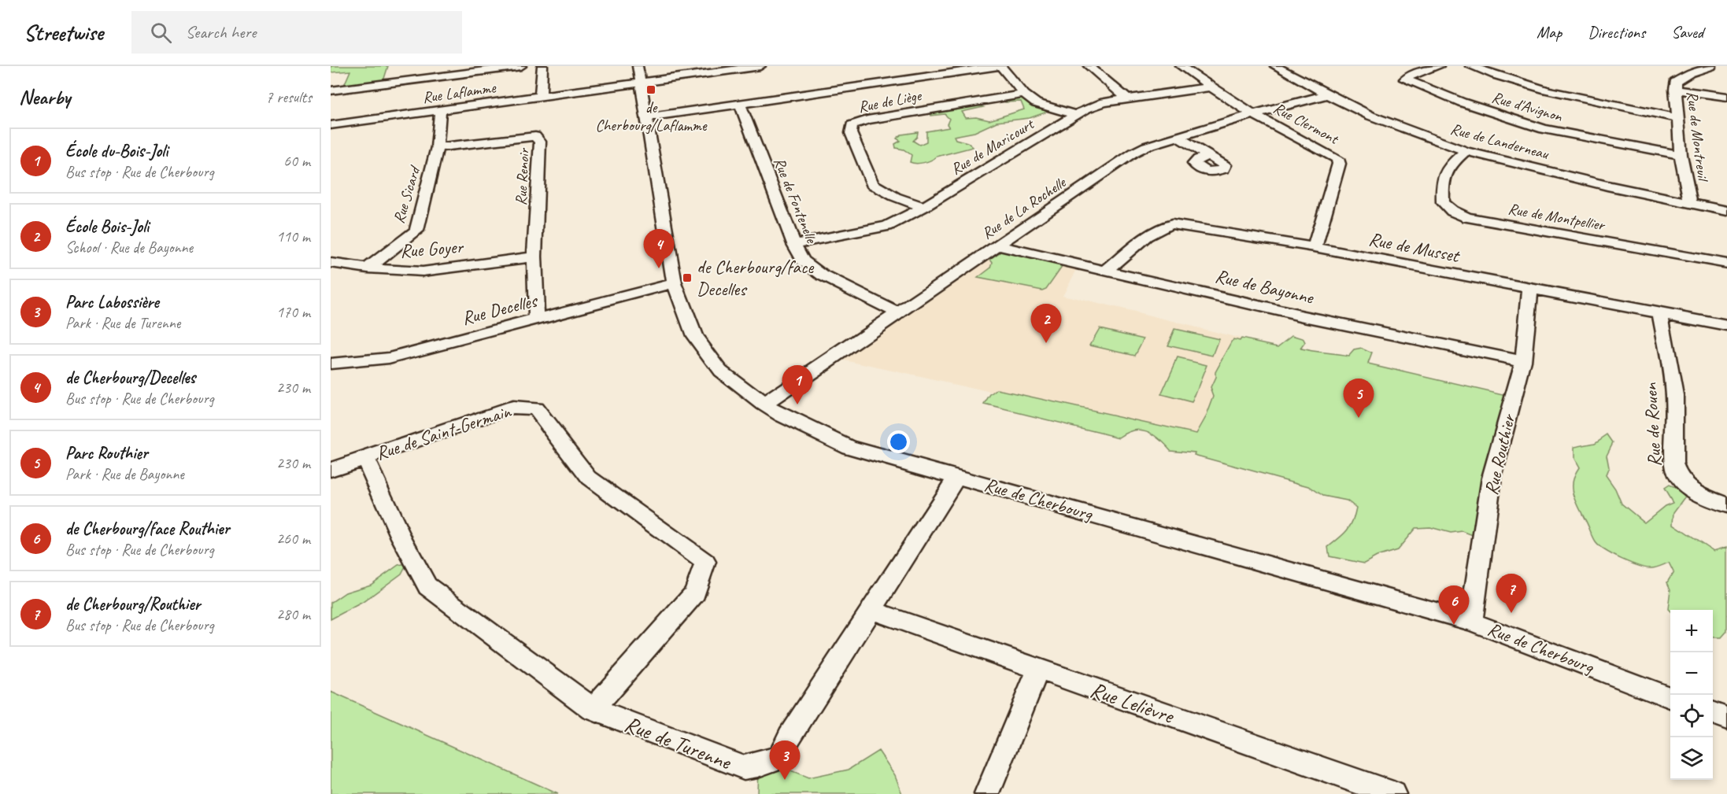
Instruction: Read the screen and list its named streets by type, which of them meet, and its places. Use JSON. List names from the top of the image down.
{
  "streets": {
    "street": [
      "Rue Laflamme",
      "Rue de Liège",
      "Rue d'Avignon",
      "Rue Clermont",
      "Rue de Montreuil",
      "Rue de Landerneau",
      "Rue de Maricourt",
      "Rue Renoir",
      "Rue Sicard",
      "Rue de Fontenelle",
      "Rue de La Rochelle",
      "Rue de Montpellier",
      "Rue de Musset",
      "Rue Goyer",
      "Rue de Bayonne",
      "Rue Decelles",
      "Rue de Rouen",
      "Rue de Saint-Germain",
      "Rue Routhier",
      "Rue de Cherbourg",
      "Rue Lelièvre",
      "Rue de Turenne"
    ]
  },
  "crossings": [
    ["Rue Laflamme", "Rue Sicard"],
    ["Rue Laflamme", "Rue de Cherbourg"],
    ["Rue de Liège", "Rue de Maricourt"],
    ["Rue d'Avignon", "Rue de Montreuil"],
    ["Rue Clermont", "Rue de Maricourt"],
    ["Rue Clermont", "Rue de La Rochelle"],
    ["Rue Clermont", "Rue de Musset"],
    ["Rue de Montreuil", "Rue de Landerneau"],
    ["Rue de Landerneau", "Rue de La Rochelle"],
    ["Rue de Landerneau", "Rue de Montpellier"],
    ["Rue de Maricourt", "Rue de Fontenelle"],
    ["Rue Renoir", "Rue Sicard"],
    ["Rue Renoir", "Rue Goyer"],
    ["Rue Renoir", "Rue Decelles"],
    ["Rue Sicard", "Rue Goyer"],
    ["Rue de Fontenelle", "Rue de La Rochelle"],
    ["Rue de La Rochelle", "Rue de Bayonne"],
    ["Rue de La Rochelle", "Rue de Cherbourg"],
    ["Rue de Musset", "Rue de Bayonne"],
    ["Rue de Musset", "Rue de Rouen"],
    ["Rue de Musset", "Rue Routhier"],
    ["Rue de Bayonne", "Rue Routhier"],
    ["Rue Decelles", "Rue de Cherbourg"],
    ["Rue de Saint-Germain", "Rue de Turenne"],
    ["Rue Routhier", "Rue de Cherbourg"],
    ["Rue de Cherbourg", "Rue de Turenne"],
    ["Rue Lelièvre", "Rue de Turenne"]
  ],
  "places": {
    "transit": ["de Cherbourg/Laflamme", "de Cherbourg/face Decelles"]
  },
  "page": {
    "header": "Streetwise",
    "search": "Search here",
    "nav": ["Map", "Directions", "Saved"],
    "heading": ["Nearby", "7 results"],
    "list": [
      {
        "mark": "1",
        "name": "École du-Bois-Joli",
        "note": "Bus stop · Rue de Cherbourg",
        "value": "60 m"
      },
      {
        "mark": "2",
        "name": "École Bois-Joli",
        "note": "School · Rue de Bayonne",
        "value": "110 m"
      },
      {
        "mark": "3",
        "name": "Parc Labossière",
        "note": "Park · Rue de Turenne",
        "value": "170 m"
      },
      {
        "mark": "4",
        "name": "de Cherbourg/Decelles",
        "note": "Bus stop · Rue de Cherbourg",
        "value": "230 m"
      },
      {
        "mark": "5",
        "name": "Parc Routhier",
        "note": "Park · Rue de Bayonne",
        "value": "230 m"
      },
      {
        "mark": "6",
        "name": "de Cherbourg/face Routhier",
        "note": "Bus stop · Rue de Cherbourg",
        "value": "260 m"
      },
      {
        "mark": "7",
        "name": "de Cherbourg/Routhier",
        "note": "Bus stop · Rue de Cherbourg",
        "value": "280 m"
      }
    ],
    "pins": [
      "4",
      "2",
      "1",
      "5",
      "7",
      "6",
      "3"
    ],
    "map_buttons": ["+", "−"]
  }
}
